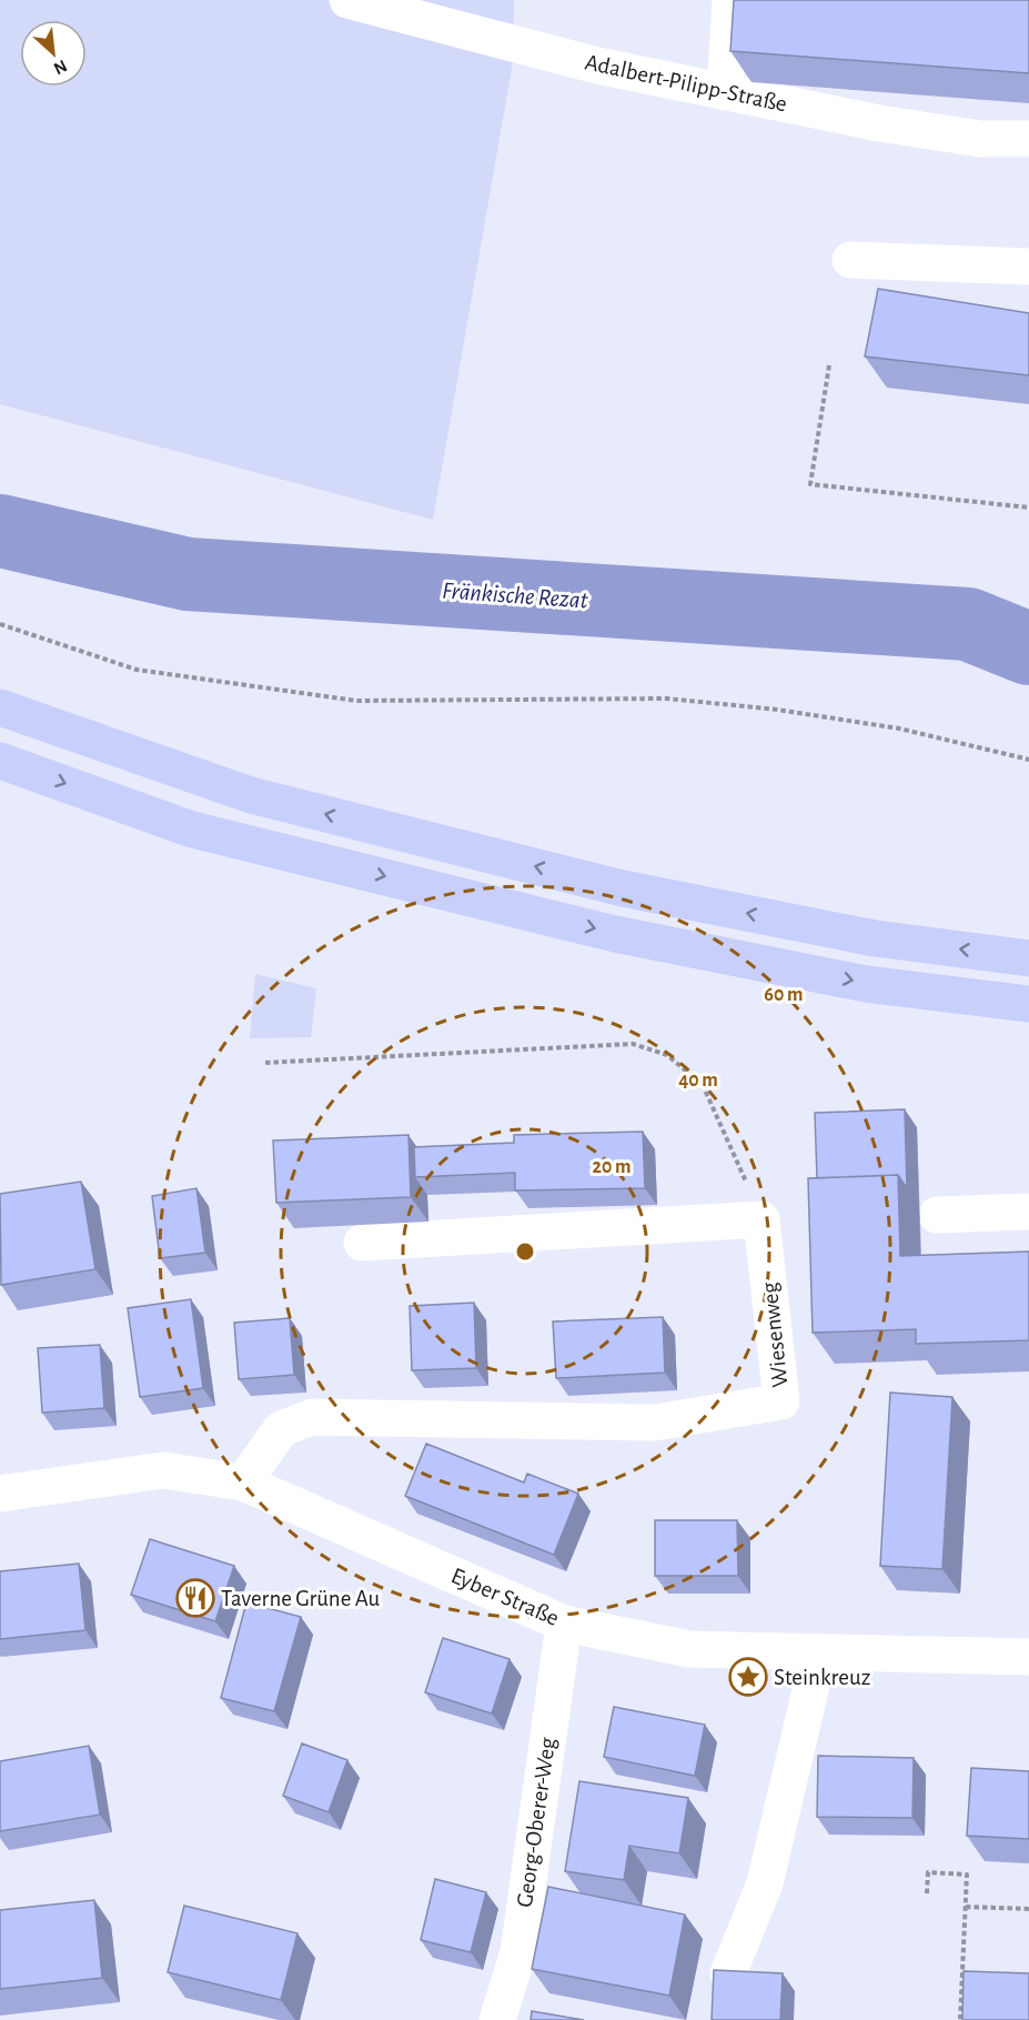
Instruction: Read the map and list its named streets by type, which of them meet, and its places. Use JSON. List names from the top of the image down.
{
  "streets": {
    "street": [
      "Adalbert-Pilipp-Straße",
      "Wiesenweg",
      "Eyber Straße",
      "Georg-Oberer-Weg"
    ]
  },
  "crossings": [
    ["Wiesenweg", "Eyber Straße"],
    ["Eyber Straße", "Georg-Oberer-Weg"]
  ],
  "water": ["Fränkische Rezat"],
  "places": {
    "restaurant": ["Taverne Grüne Au"],
    "place": ["Steinkreuz"]
  },
  "north": "bottom right",
  "rings": ["60 m", "40 m", "20 m"]
}
